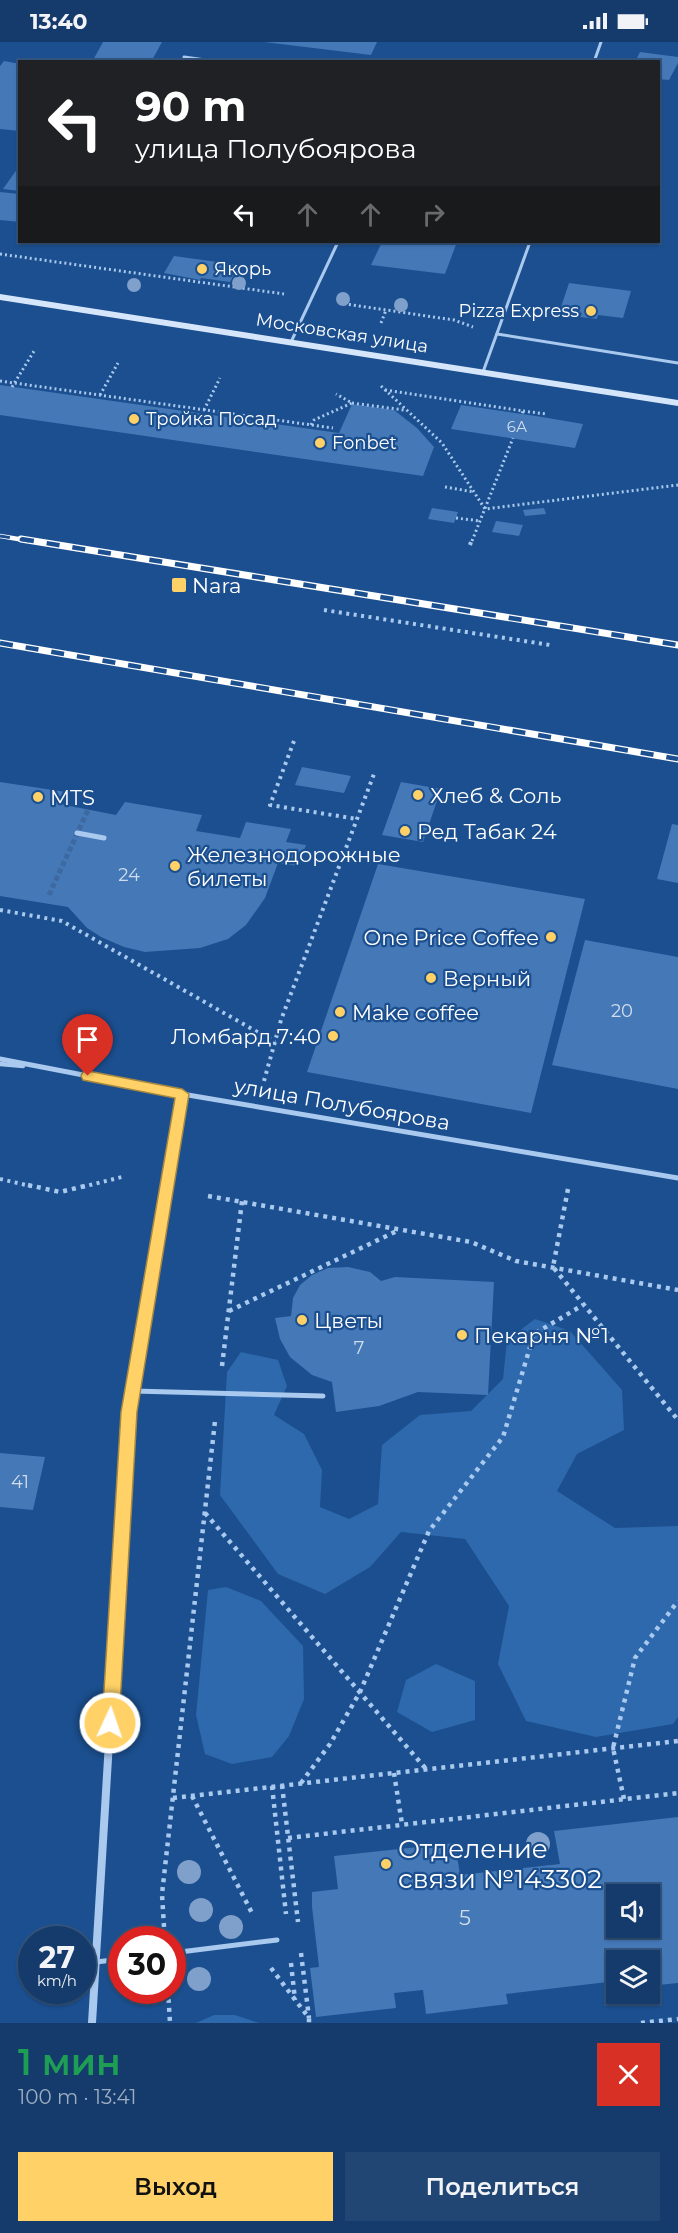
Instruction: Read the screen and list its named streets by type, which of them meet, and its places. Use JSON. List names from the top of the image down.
{
  "streets": {
    "main road": ["Московская улица"],
    "street": ["улица Полубоярова"]
  },
  "places": {
    "other": [
      "Якорь",
      "Pizza Express",
      "Тройка Посад",
      "Fonbet",
      "Хлеб & Соль",
      "MTS",
      "Ред Табак 24",
      "Железнодорожные билеты",
      "One Price Coffee",
      "Верный",
      "Make coffee",
      "Ломбард 7:40",
      "Цветы",
      "Пекарня №1",
      "Отделение связи №143302"
    ],
    "transit": ["Nara"]
  },
  "house_numbers": [
    "6А",
    "24",
    "20",
    "7",
    "41",
    "5"
  ],
  "page": {
    "status": "13:40",
    "turn": ["90 m", "улица Полубоярова"],
    "speed": "27 km/h",
    "limit": "30",
    "heading": ["1 мин", "100 m · 13:41"],
    "buttons": ["Выход", "Поделиться"]
  }
}
